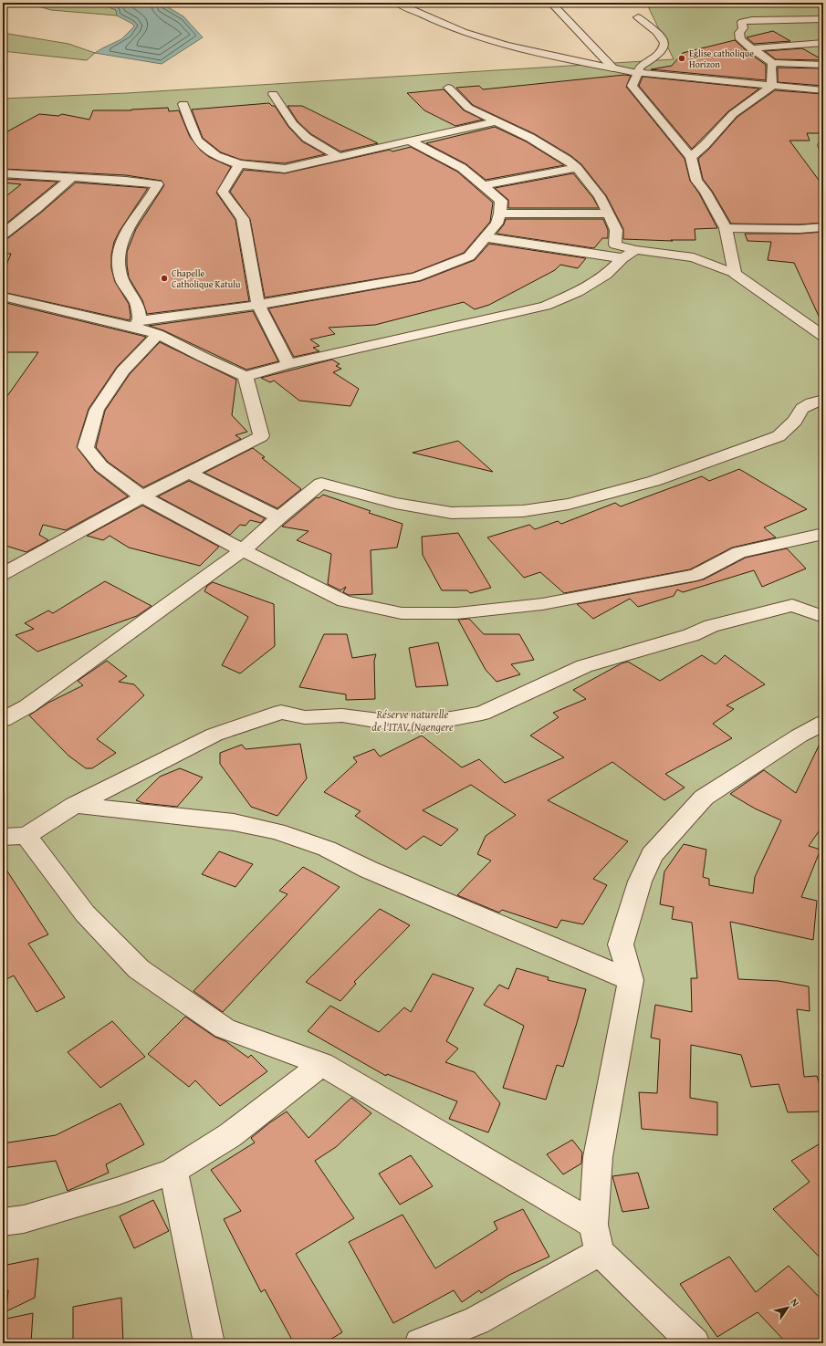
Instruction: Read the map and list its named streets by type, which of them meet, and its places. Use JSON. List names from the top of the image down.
{
  "parks": ["Réserve naturelle de l'ITAV (Ngengere"],
  "places": ["Eglise catholique Horizon", "Chapelle Catholique Katulu"],
  "north": "top right"
}
